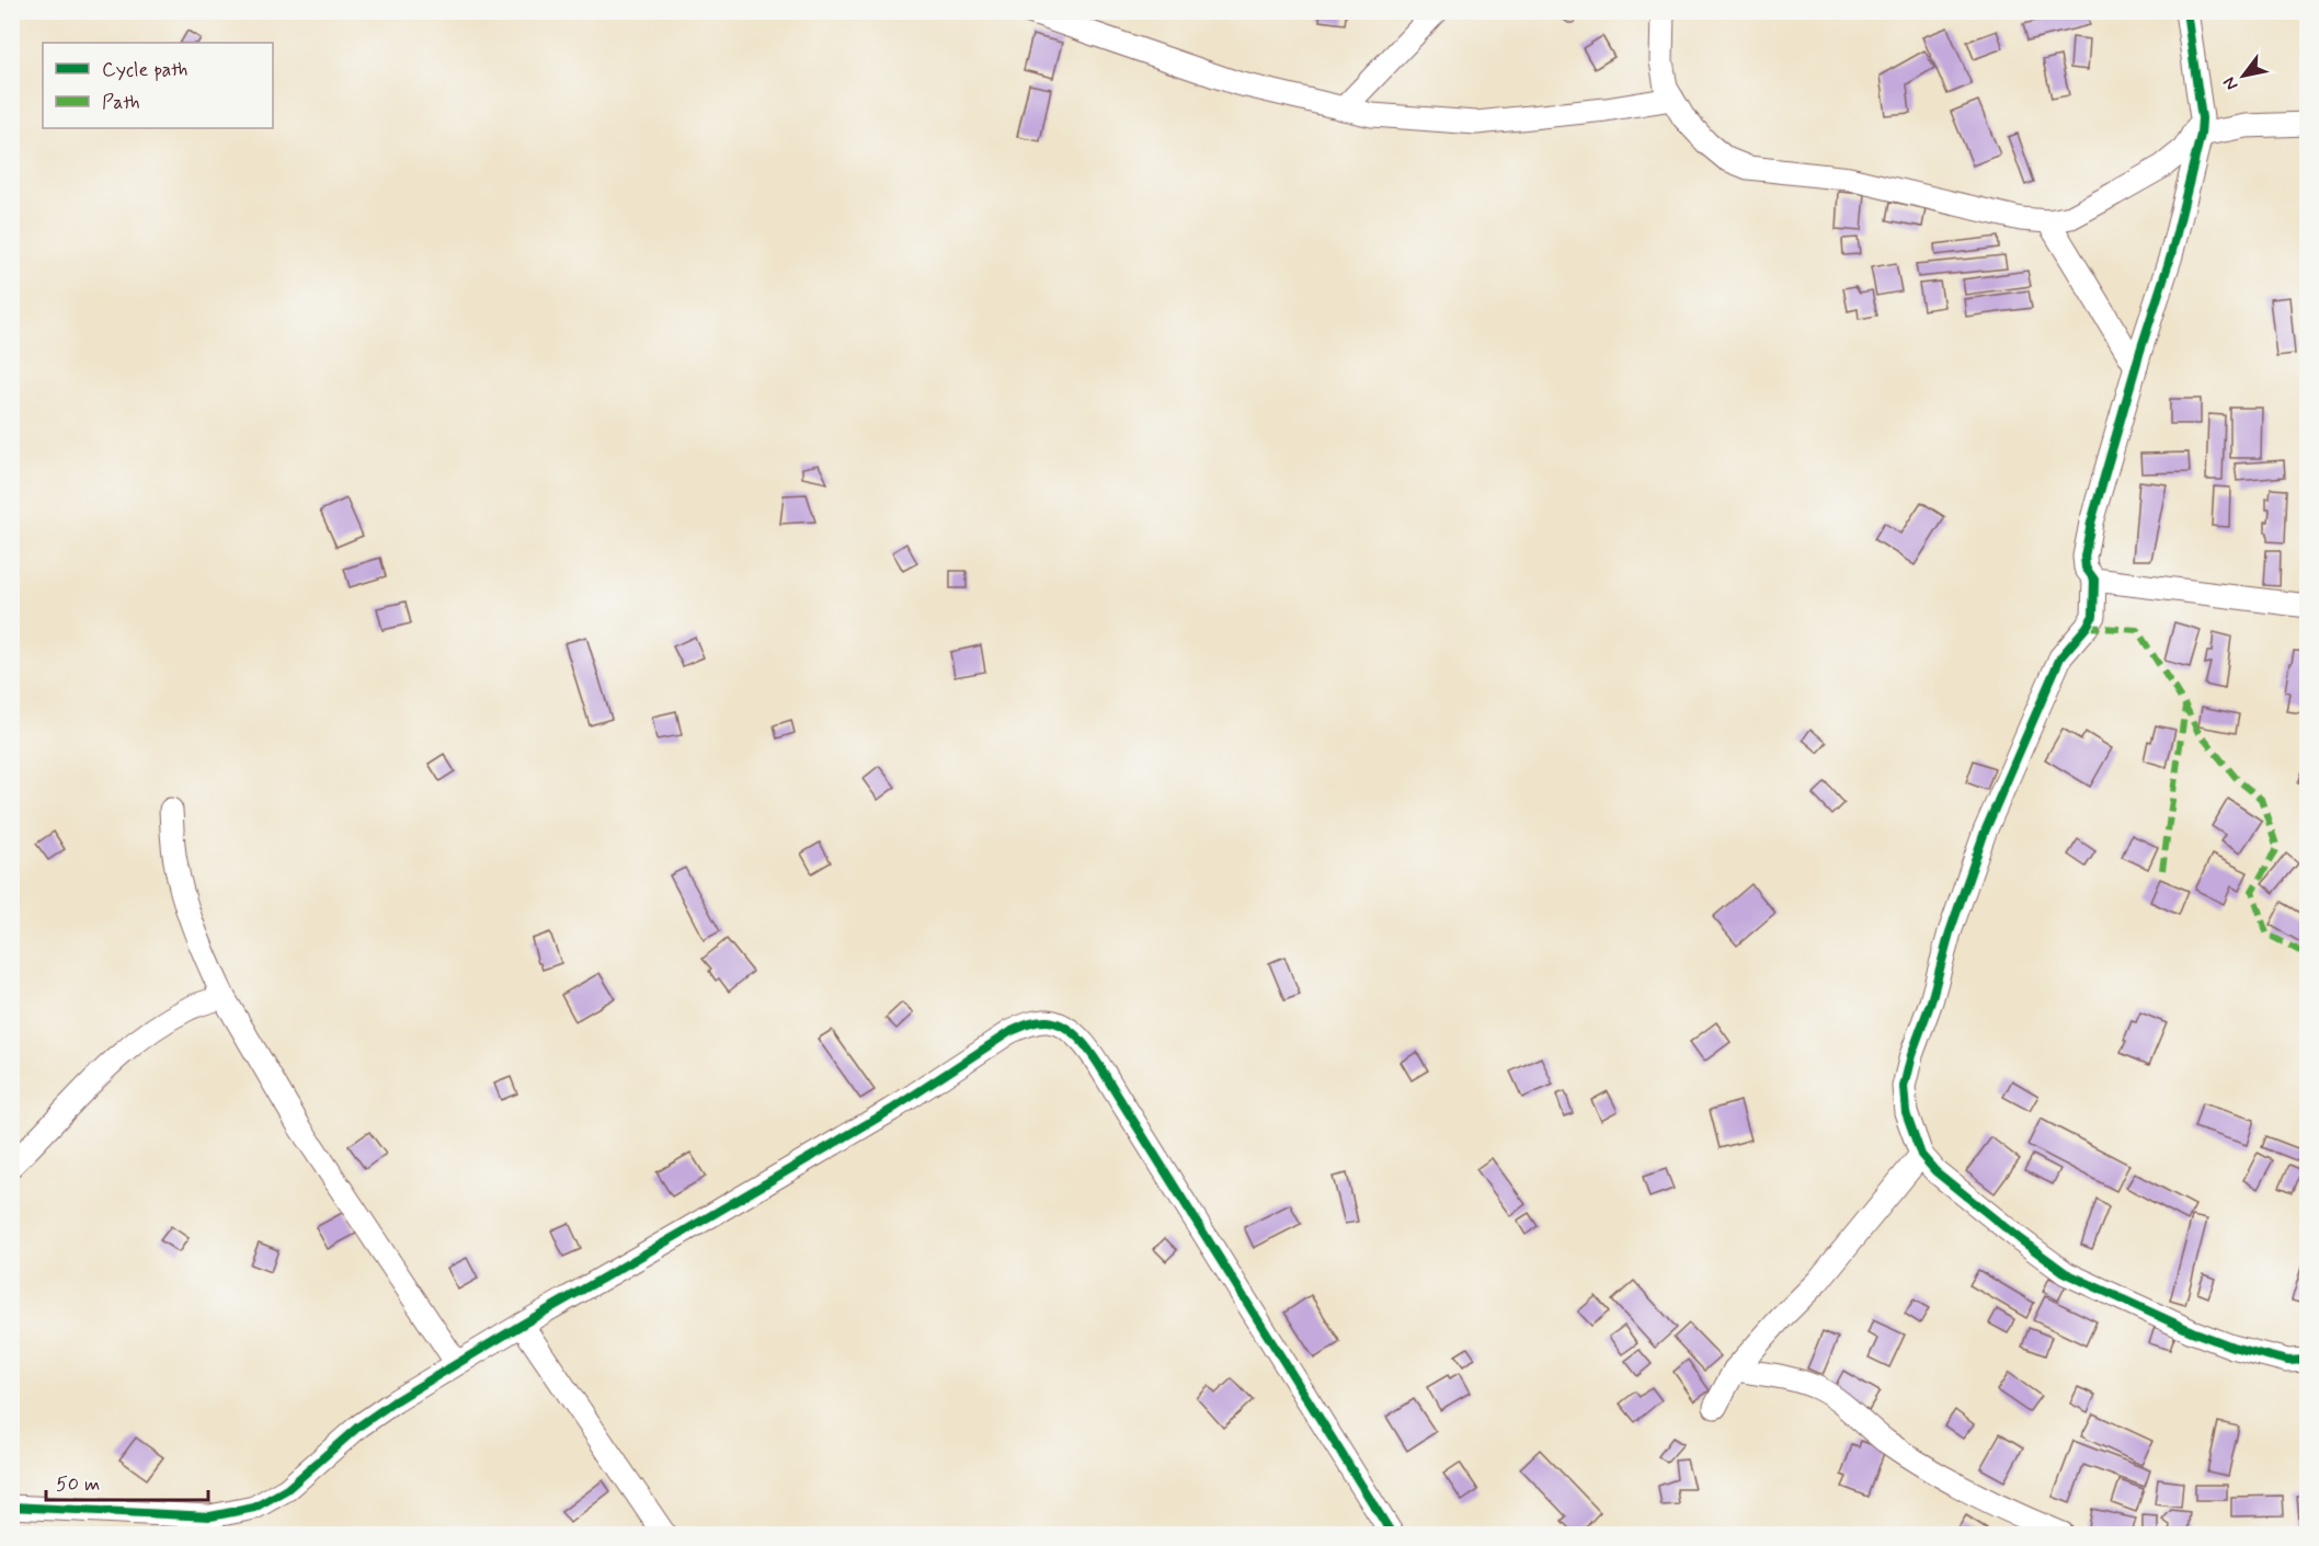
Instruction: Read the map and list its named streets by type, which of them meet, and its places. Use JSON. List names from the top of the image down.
{
  "legend": ["Cycle path", "Path"],
  "scale_bar": "50 m",
  "north": "bottom left"
}
